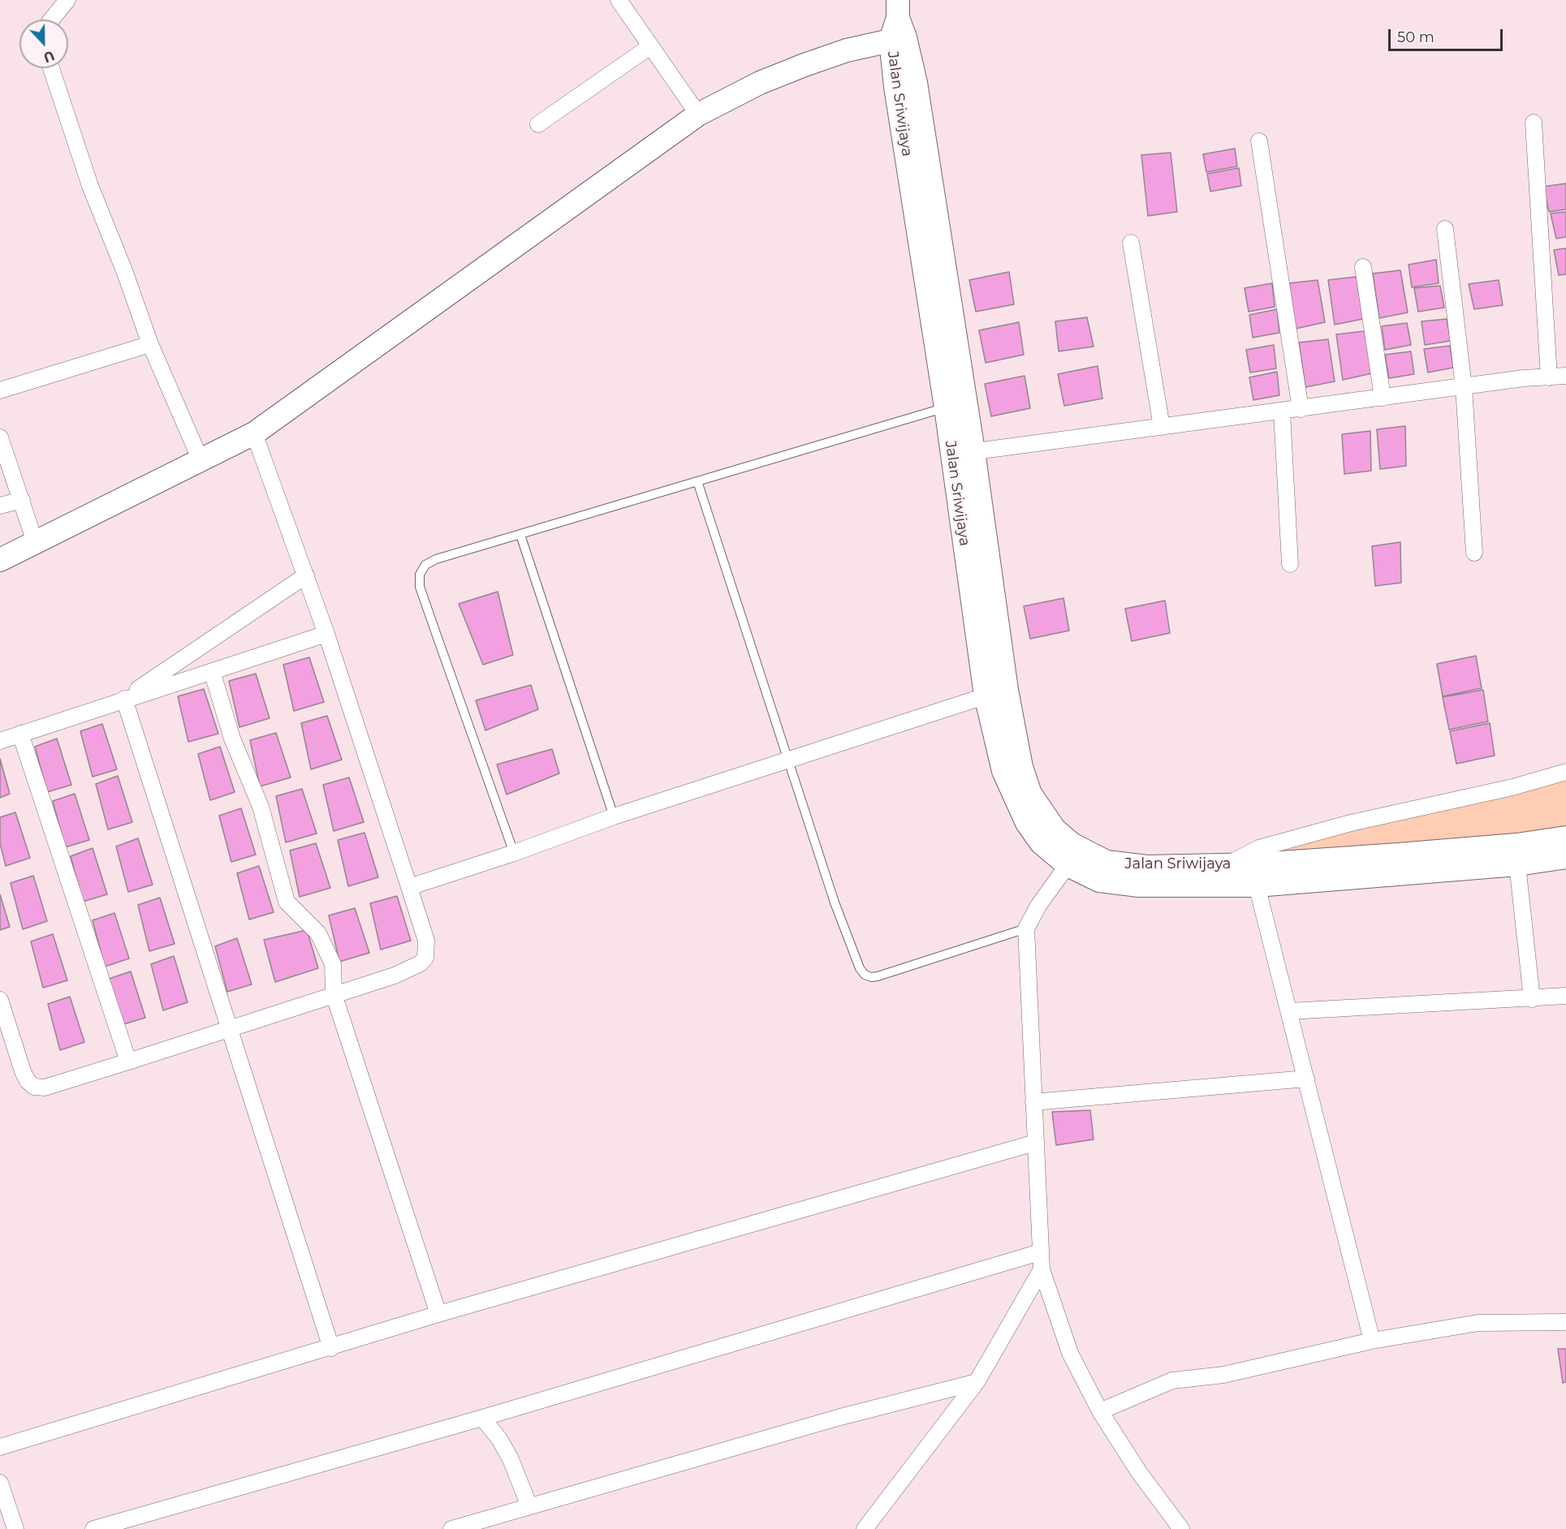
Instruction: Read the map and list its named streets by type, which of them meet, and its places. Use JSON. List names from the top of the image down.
{
  "streets": {
    "main road": ["Jalan Sriwijaya"]
  },
  "scale_bar": "50 m",
  "north": "bottom"
}
